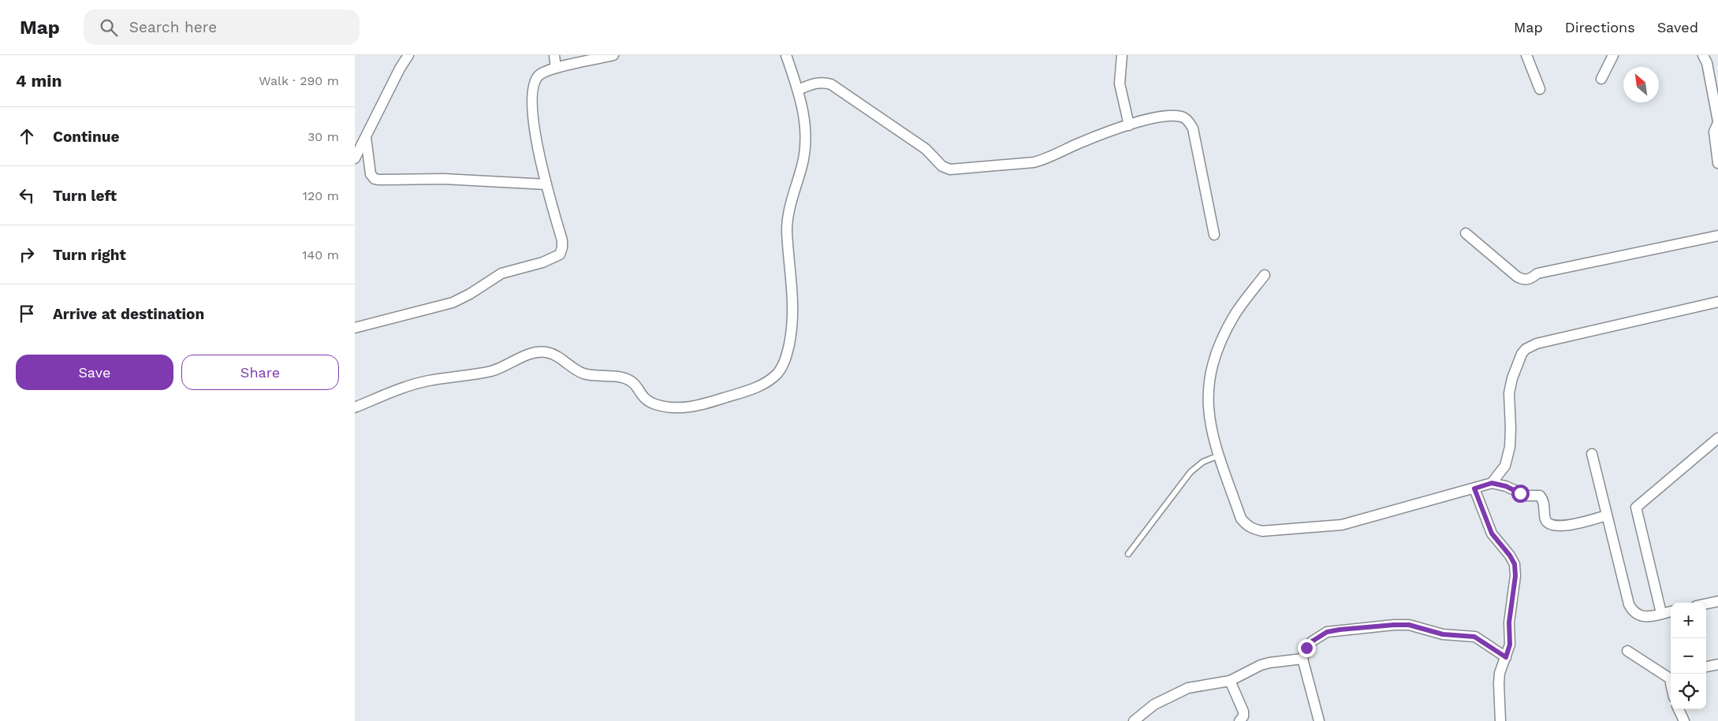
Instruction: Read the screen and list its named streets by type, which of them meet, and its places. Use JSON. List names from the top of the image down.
{
  "north": "top left",
  "page": {
    "header": "Map",
    "search": "Search here",
    "nav": ["Map", "Directions", "Saved"],
    "heading": ["4 min", "Walk · 290 m"],
    "list": [
      ["Continue", "30 m"],
      ["Turn left", "120 m"],
      ["Turn right", "140 m"],
      "Arrive at destination"
    ],
    "buttons": ["Save", "Share"],
    "map_buttons": ["+", "−"]
  }
}
